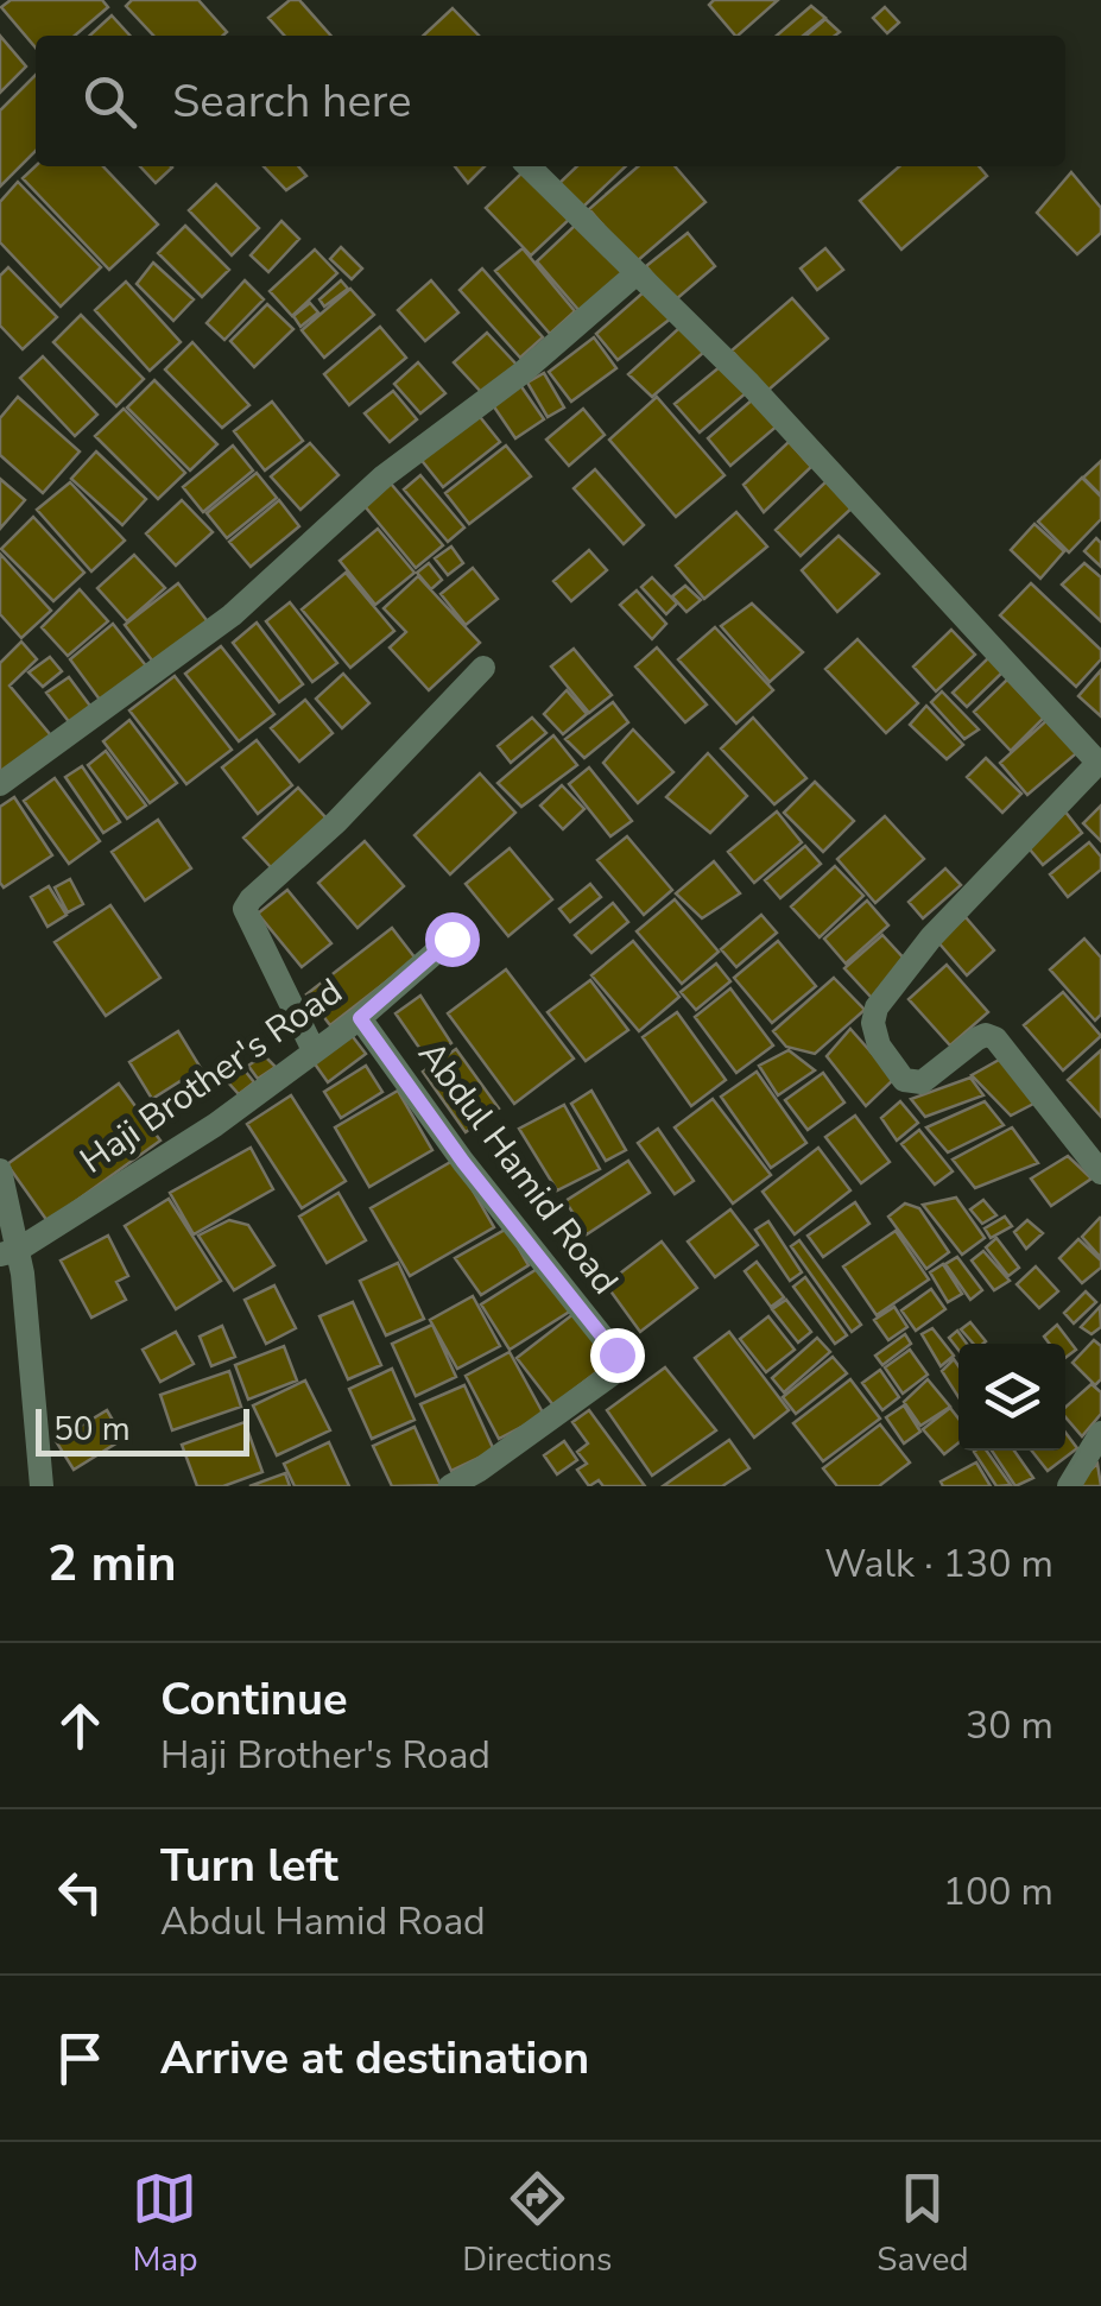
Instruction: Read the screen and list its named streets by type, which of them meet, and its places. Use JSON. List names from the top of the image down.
{
  "streets": {
    "street": ["Haji Brother's Road", "Abdul Hamid Road"]
  },
  "crossings": [
    ["Haji Brother's Road", "Abdul Hamid Road"]
  ],
  "scale_bar": "50 m",
  "page": {
    "search": "Search here",
    "scale": "50 m",
    "heading": ["2 min", "Walk · 130 m"],
    "list": [
      ["Continue", "Haji Brother's Road", "30 m"],
      ["Turn left", "Abdul Hamid Road", "100 m"],
      "Arrive at destination"
    ],
    "nav": ["Map", "Directions", "Saved"]
  }
}
